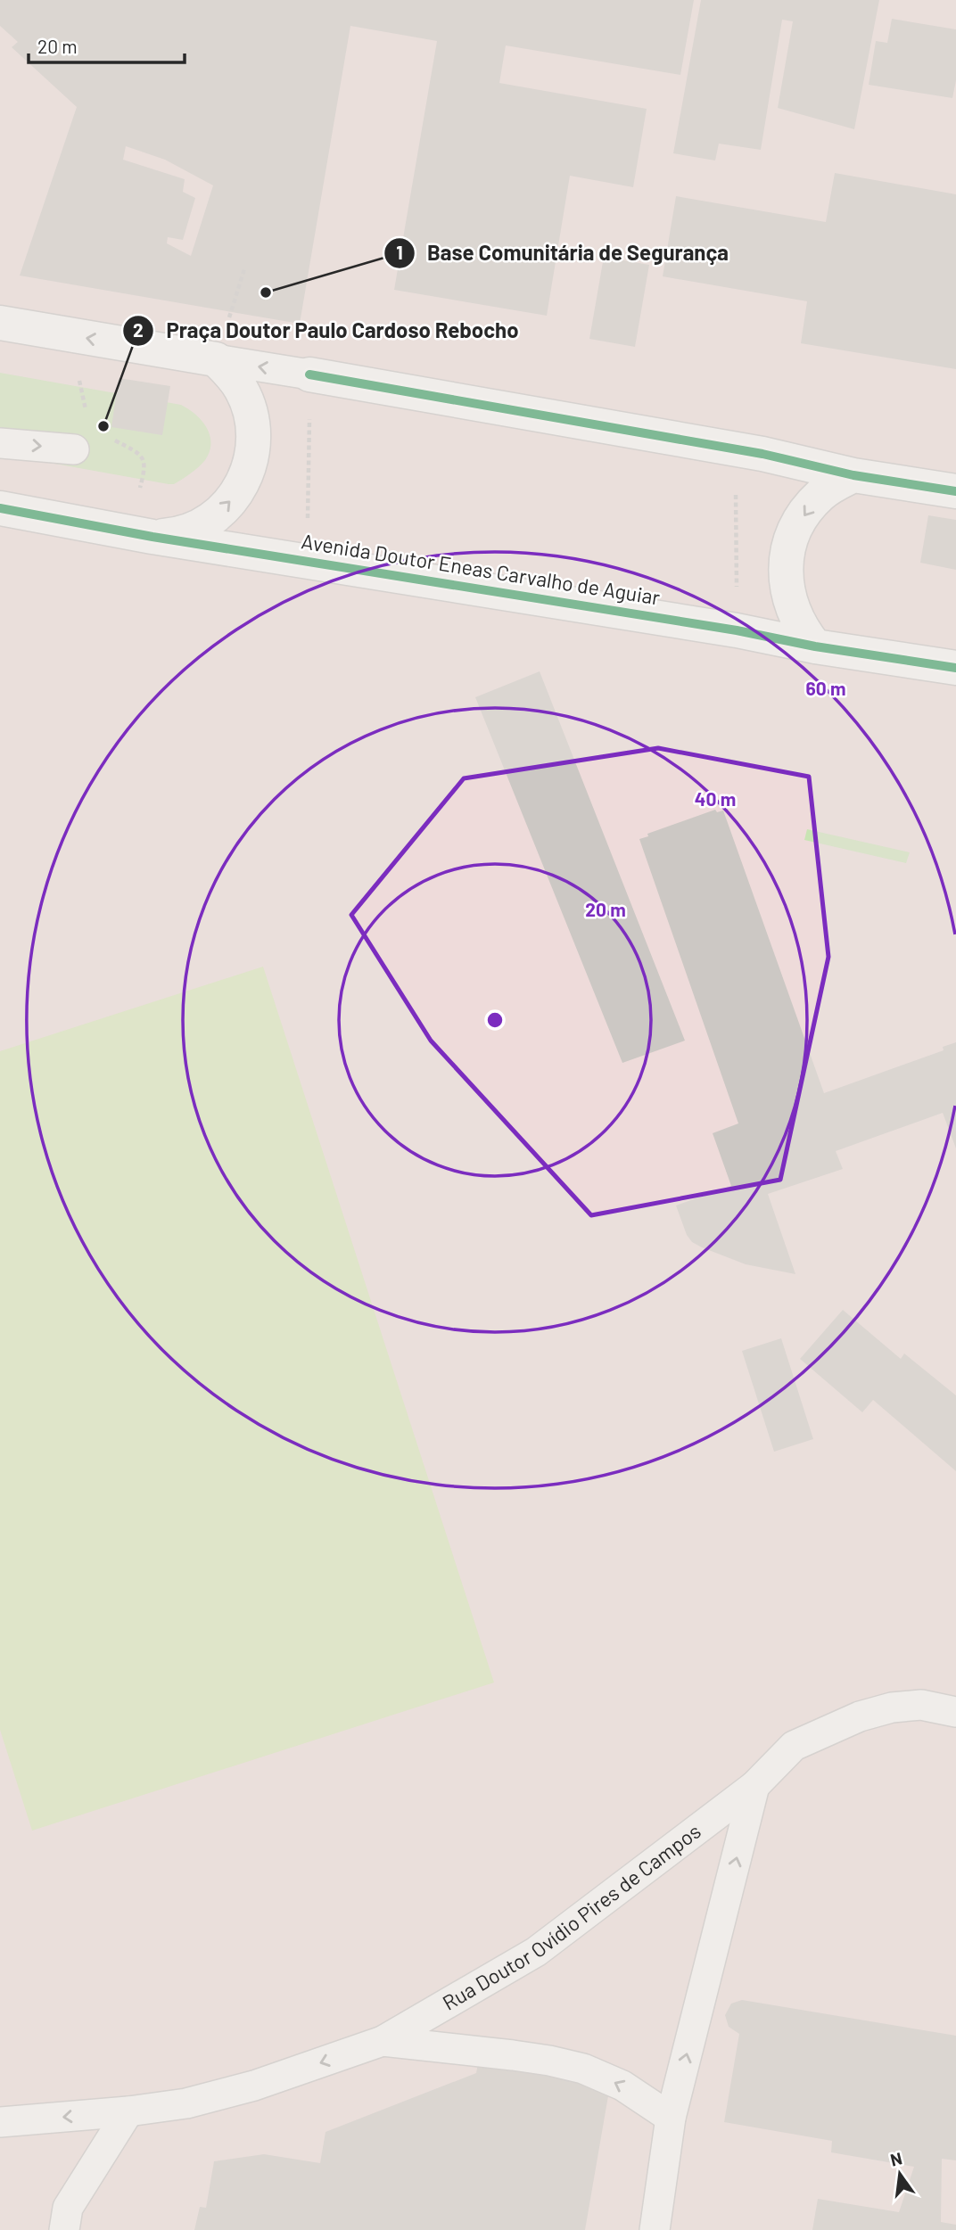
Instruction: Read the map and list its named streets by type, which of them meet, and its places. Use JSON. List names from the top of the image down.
{
  "streets": {
    "street": ["Avenida Doutor Eneas Carvalho de Aguiar"],
    "lane": ["Rua Doutor Ovídio Pires de Campos"]
  },
  "one_way": ["Rua Doutor Ovídio Pires de Campos"],
  "places": ["Base Comunitária de Segurança", "Praça Doutor Paulo Cardoso Rebocho"],
  "scale_bar": "20 m",
  "north": "top",
  "rings": ["60 m", "40 m", "20 m"]
}
